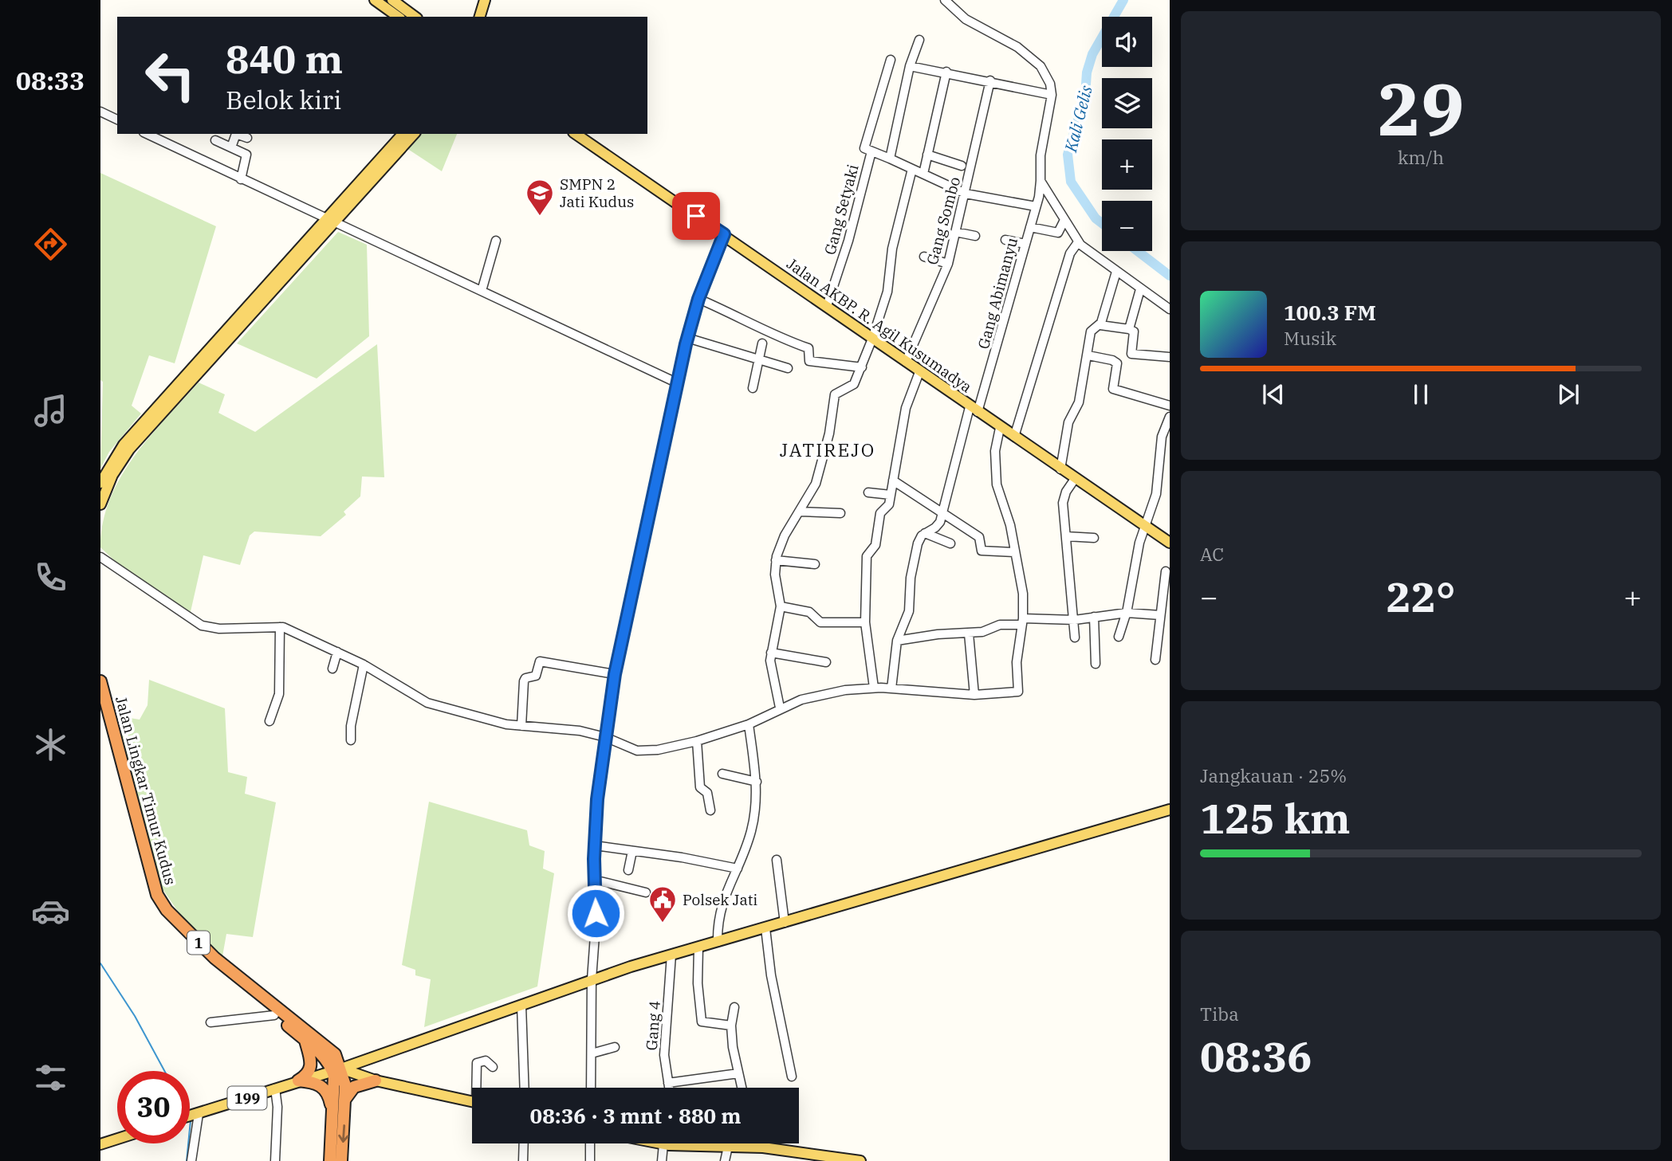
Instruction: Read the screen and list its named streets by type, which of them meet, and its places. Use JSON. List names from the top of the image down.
{
  "streets": {
    "highway": ["Jalan Lingkar Timur Kudus", "1"],
    "main road": ["Jalan AKBP. R. Agil Kusumadya", "199"],
    "street": [
      "Gang Setyaki",
      "Gang Sombo",
      "Gang Abimanyu",
      "Gang 4"
    ]
  },
  "crossings": [
    ["Gang Setyaki", "Jalan AKBP. R. Agil Kusumadya"],
    ["Gang Sombo", "Jalan AKBP. R. Agil Kusumadya"],
    ["Gang Abimanyu", "Jalan AKBP. R. Agil Kusumadya"],
    ["Jalan Lingkar Timur Kudus", "199"]
  ],
  "districts": ["JATIREJO"],
  "water": ["Kali Gelis"],
  "places": {
    "school or university": ["SMPN 2 Jati Kudus"],
    "public building": ["Polsek Jati"]
  },
  "page": {
    "tabs": "08:33",
    "tile": [
      ["29", "km/h"],
      "AC",
      ["Jangkauan · 25%", "125 km"],
      ["Tiba", "08:36"]
    ],
    "map_buttons": ["+", "−"],
    "turn": ["840 m", "Belok kiri"],
    "song": ["100.3 FM", "Musik"],
    "heat": ["−", "22°", "+"],
    "limit": "30",
    "trip": "08:36 · 3 mnt · 880 m"
  }
}
